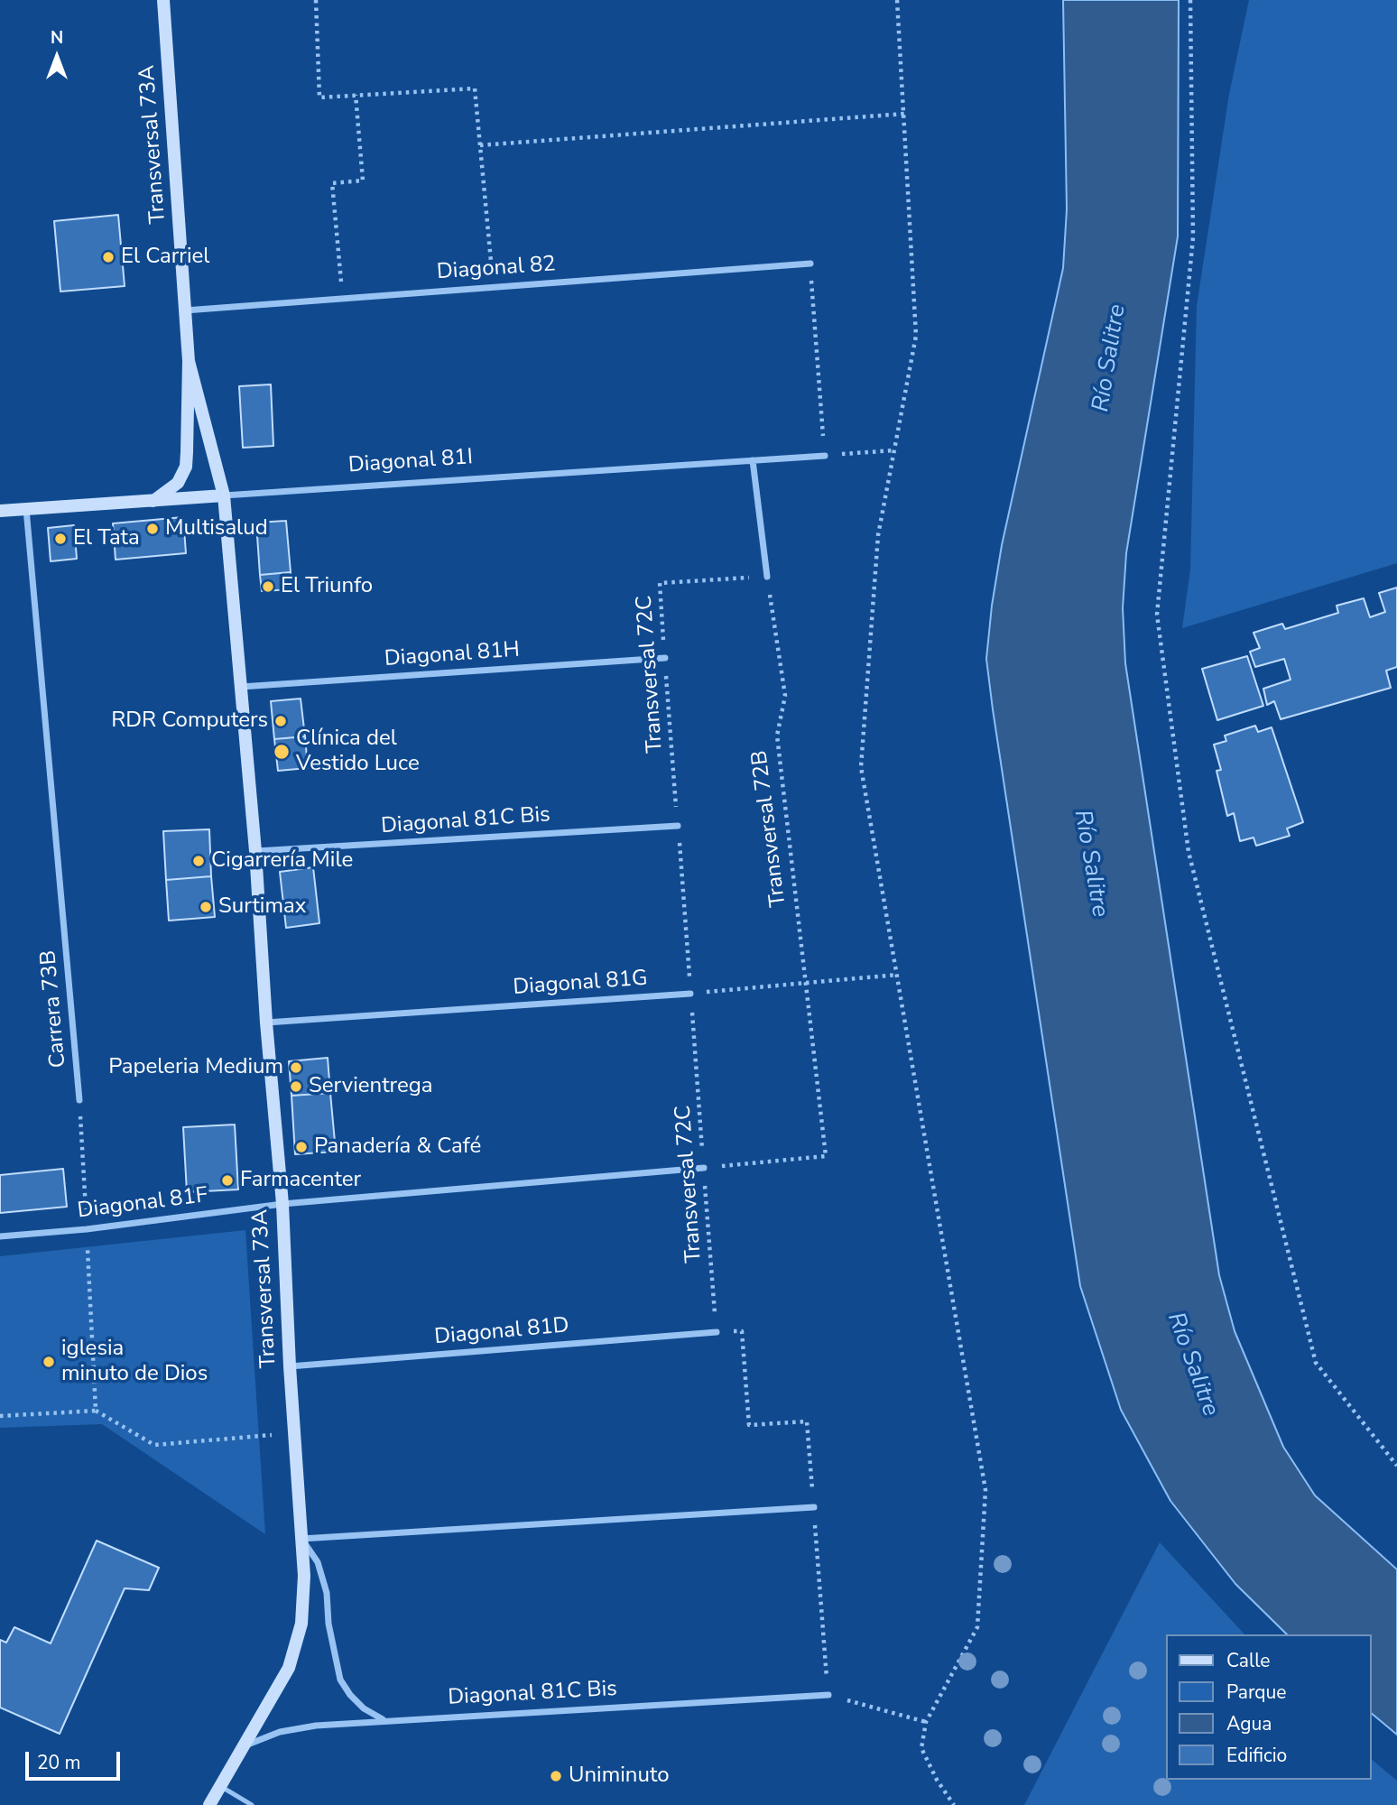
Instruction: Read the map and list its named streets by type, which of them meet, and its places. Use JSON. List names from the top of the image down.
{
  "streets": {
    "street": [
      "Transversal 73A",
      "Diagonal 82",
      "Diagonal 81I",
      "Diagonal 81H",
      "Diagonal 81C Bis",
      "Diagonal 81G",
      "Carrera 73B",
      "Diagonal 81F",
      "Diagonal 81D"
    ],
    "path": ["Transversal 72C", "Transversal 72B"]
  },
  "crossings": [
    ["Transversal 73A", "Diagonal 82"],
    ["Transversal 73A", "Diagonal 81I"],
    ["Transversal 73A", "Diagonal 81H"],
    ["Transversal 73A", "Diagonal 81C Bis"],
    ["Transversal 73A", "Diagonal 81G"],
    ["Transversal 73A", "Diagonal 81F"],
    ["Transversal 73A", "Diagonal 81D"],
    ["Diagonal 81I", "Carrera 73B"],
    ["Diagonal 81H", "Transversal 72C"],
    ["Transversal 72C", "Diagonal 81C Bis"],
    ["Transversal 72C", "Transversal 72B"],
    ["Transversal 72C", "Diagonal 81G"],
    ["Transversal 72C", "Diagonal 81F"],
    ["Transversal 72C", "Diagonal 81D"],
    ["Transversal 72B", "Diagonal 81F"]
  ],
  "water": ["Río Salitre"],
  "places": [
    "El Carriel",
    "Multisalud",
    "El Tata",
    "El Triunfo",
    "RDR Computers",
    "Clínica del Vestido Luce",
    "Cigarrería Mile",
    "Surtimax",
    "Papeleria Medium",
    "Servientrega",
    "Panadería & Café",
    "Farmacenter",
    "iglesia minuto de Dios",
    "Uniminuto"
  ],
  "legend": [
    "Calle",
    "Parque",
    "Agua",
    "Edificio"
  ],
  "scale_bar": "20 m",
  "north": "top"
}
